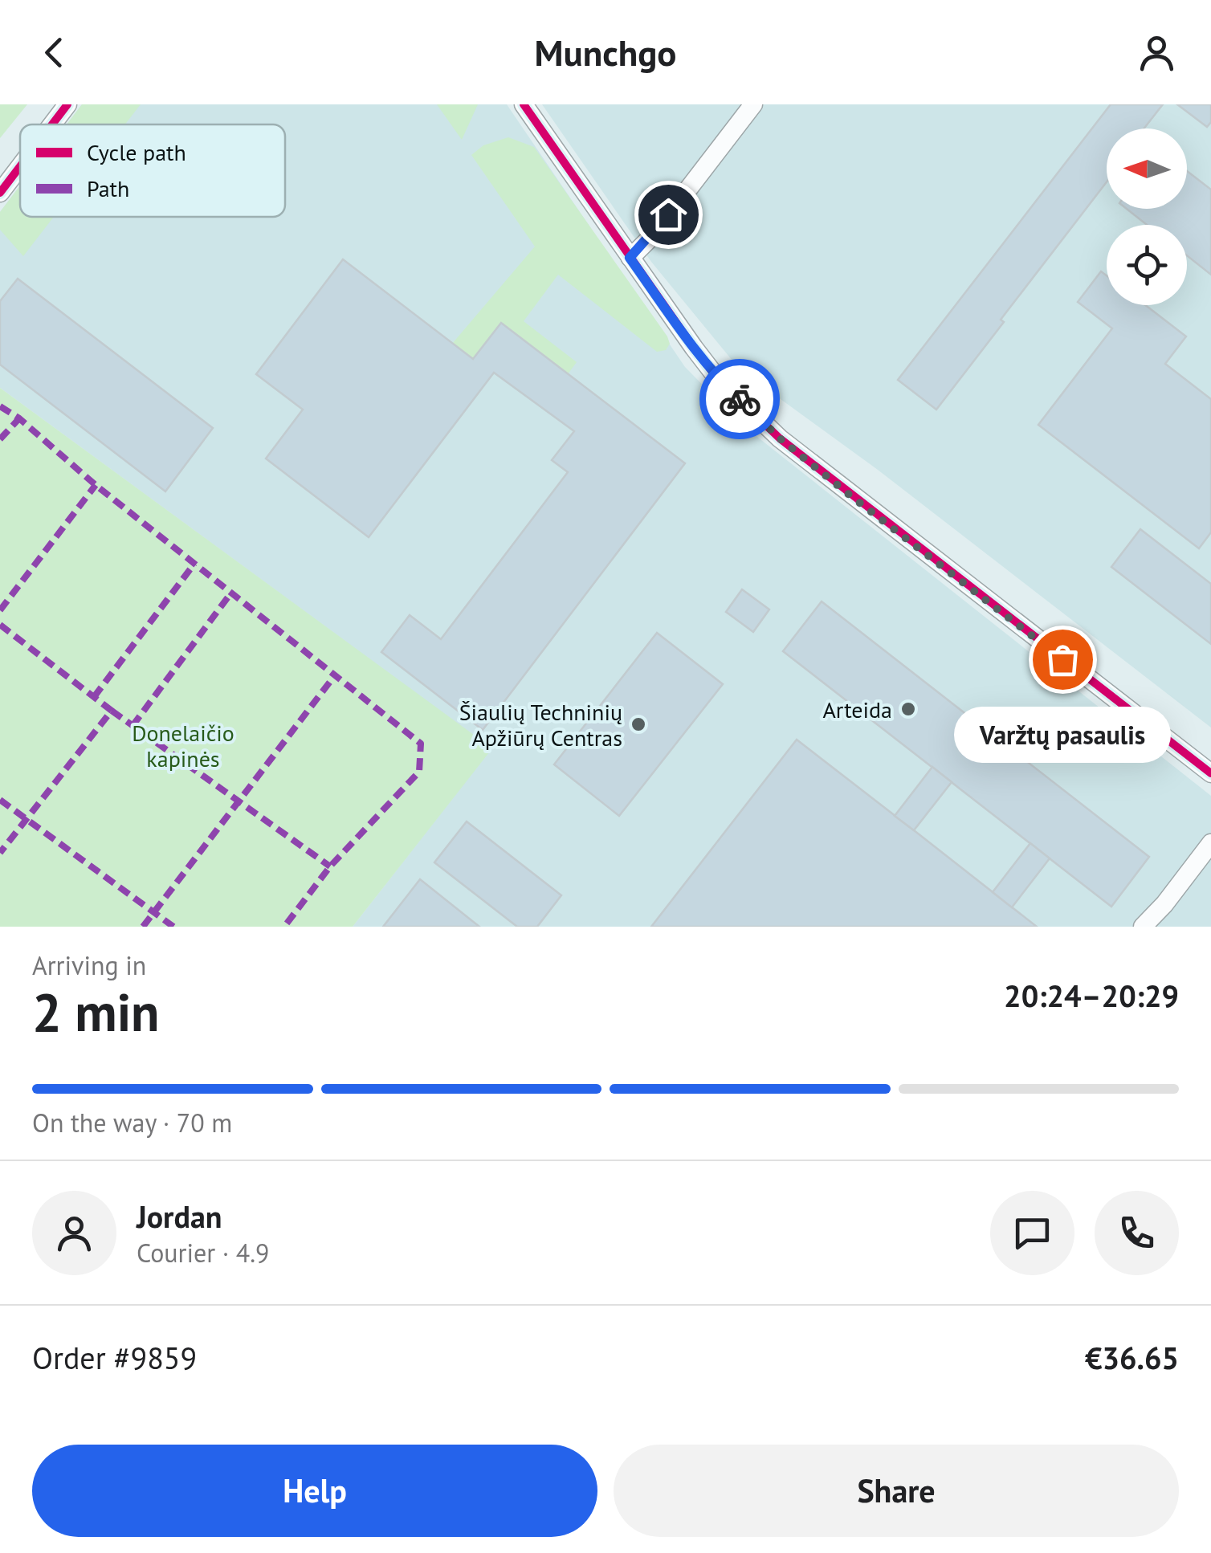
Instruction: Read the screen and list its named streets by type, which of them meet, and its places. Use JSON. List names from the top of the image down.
{
  "parks": ["Donelaičio kapinės"],
  "places": ["Varžtų pasaulis", "Arteida", "Šiaulių Techninių Apžiūrų Centras"],
  "legend": ["Cycle path", "Path"],
  "north": "left",
  "page": {
    "header": "Munchgo",
    "bubble": "Varžtų pasaulis",
    "heading": ["2 min", "Arriving in", "20:24–20:29"],
    "panel": [
      "Jordan",
      "Courier · 4.9",
      "Order #9859",
      "€36.65"
    ],
    "bar": "On the way · 70 m",
    "buttons": ["Help", "Share"]
  }
}
